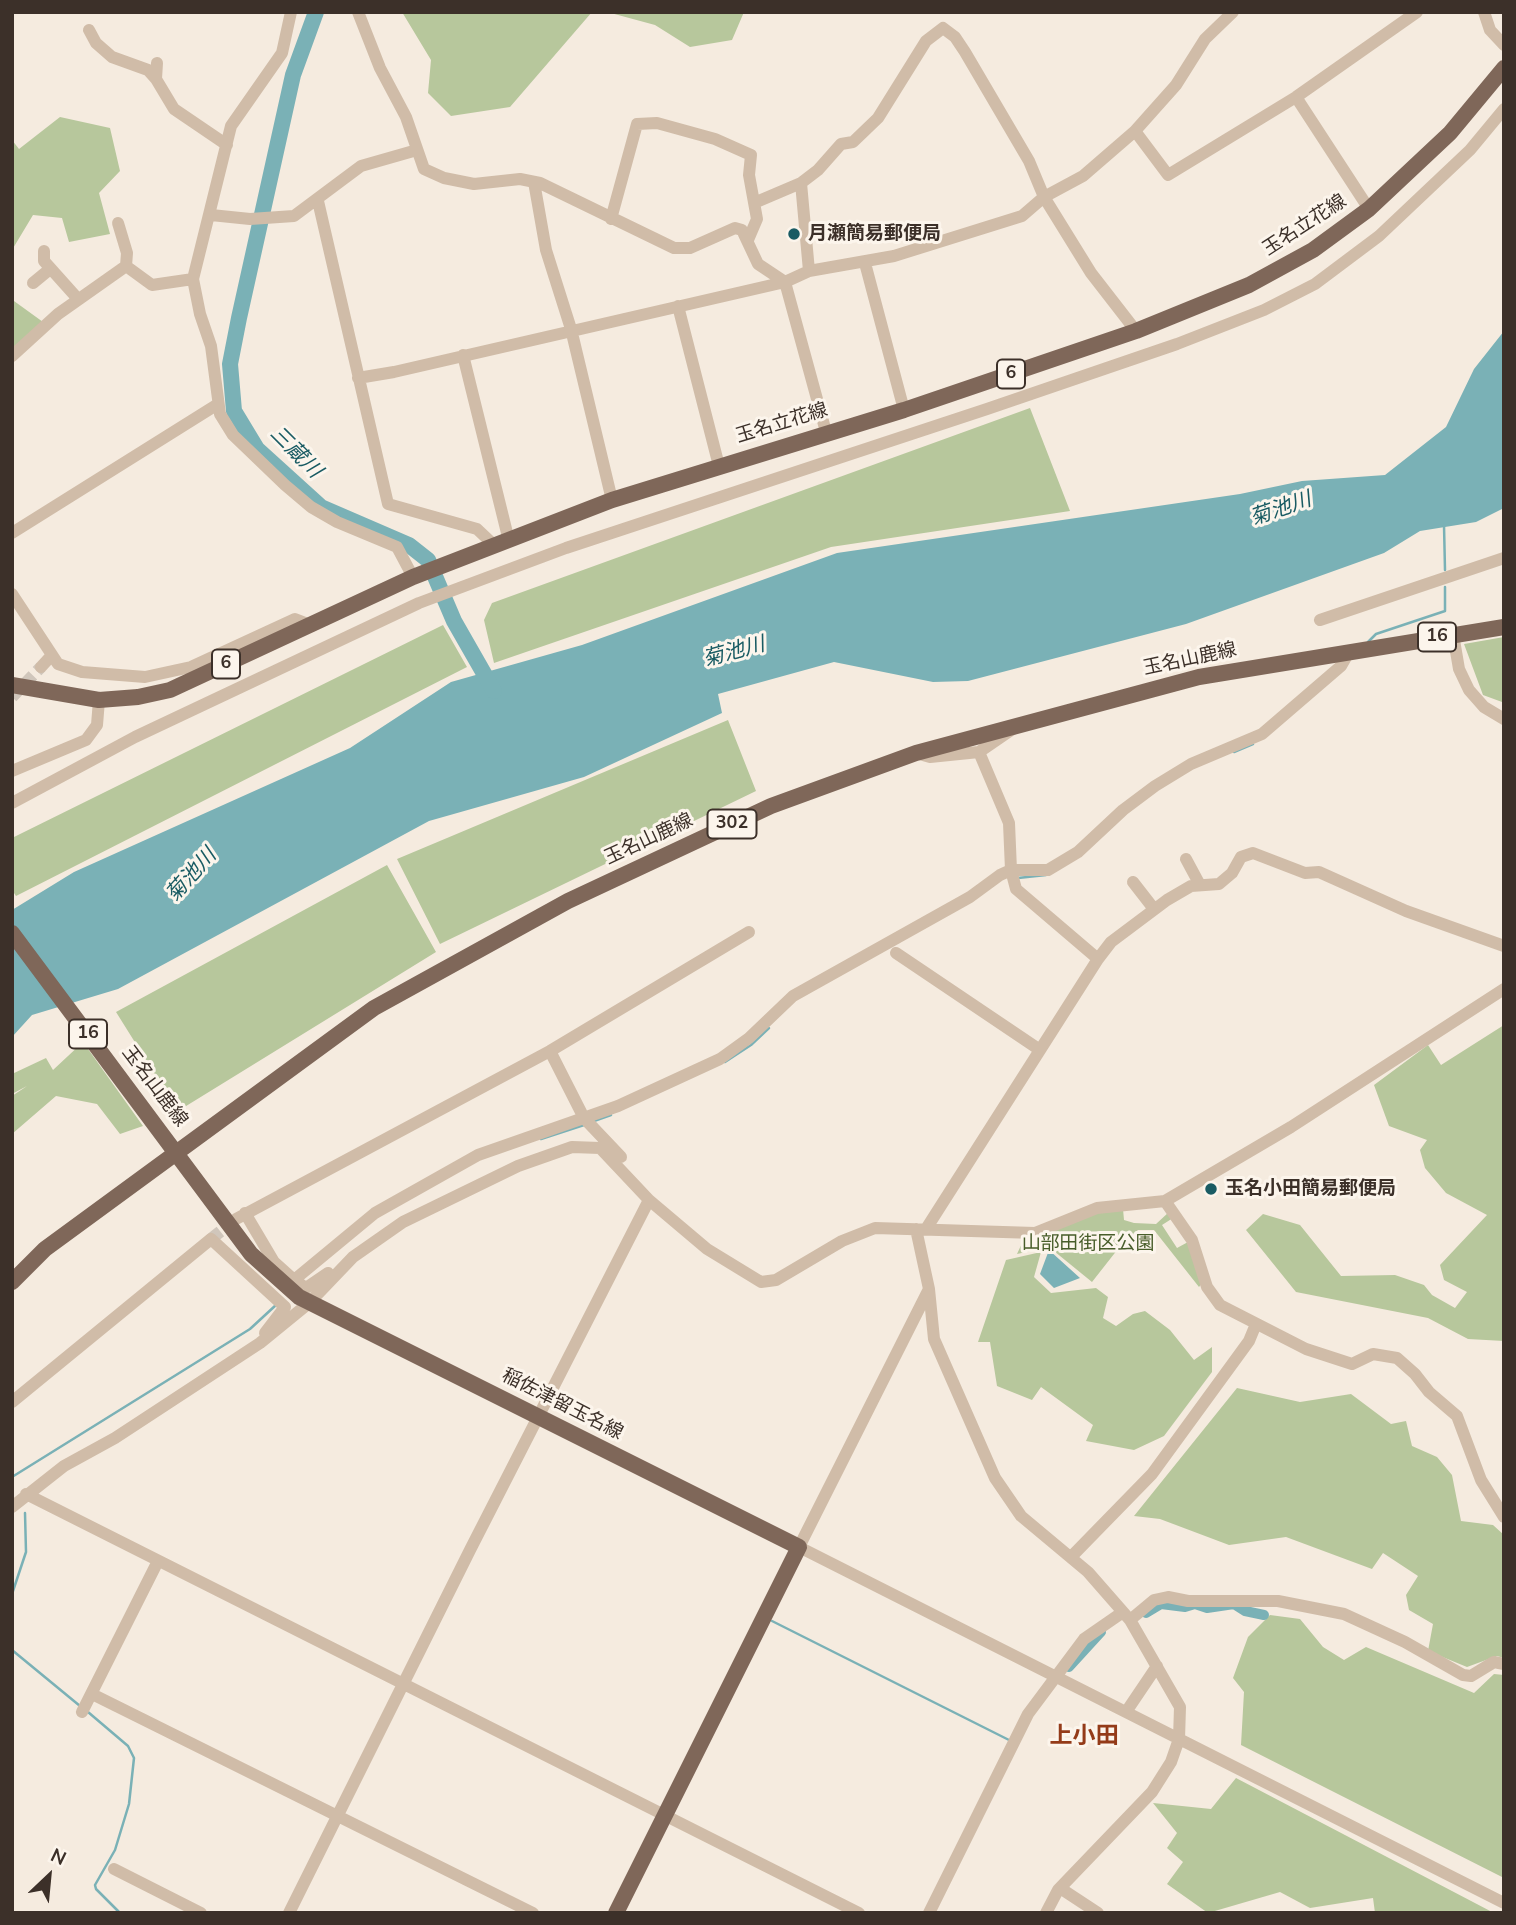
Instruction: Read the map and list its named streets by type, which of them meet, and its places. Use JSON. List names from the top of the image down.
{
  "streets": {
    "main road": [
      "玉名立花線",
      "6",
      "16",
      "玉名山鹿線",
      "302",
      "稲佐津留玉名線"
    ]
  },
  "crossings": [
    ["玉名山鹿線", "302"],
    ["玉名山鹿線", "稲佐津留玉名線"],
    ["302", "稲佐津留玉名線"]
  ],
  "districts": ["上小田"],
  "water": ["三蔵川", "菊池川"],
  "parks": ["山部田街区公園"],
  "places": ["月瀬簡易郵便局", "玉名小田簡易郵便局"],
  "north": "top right"
}
